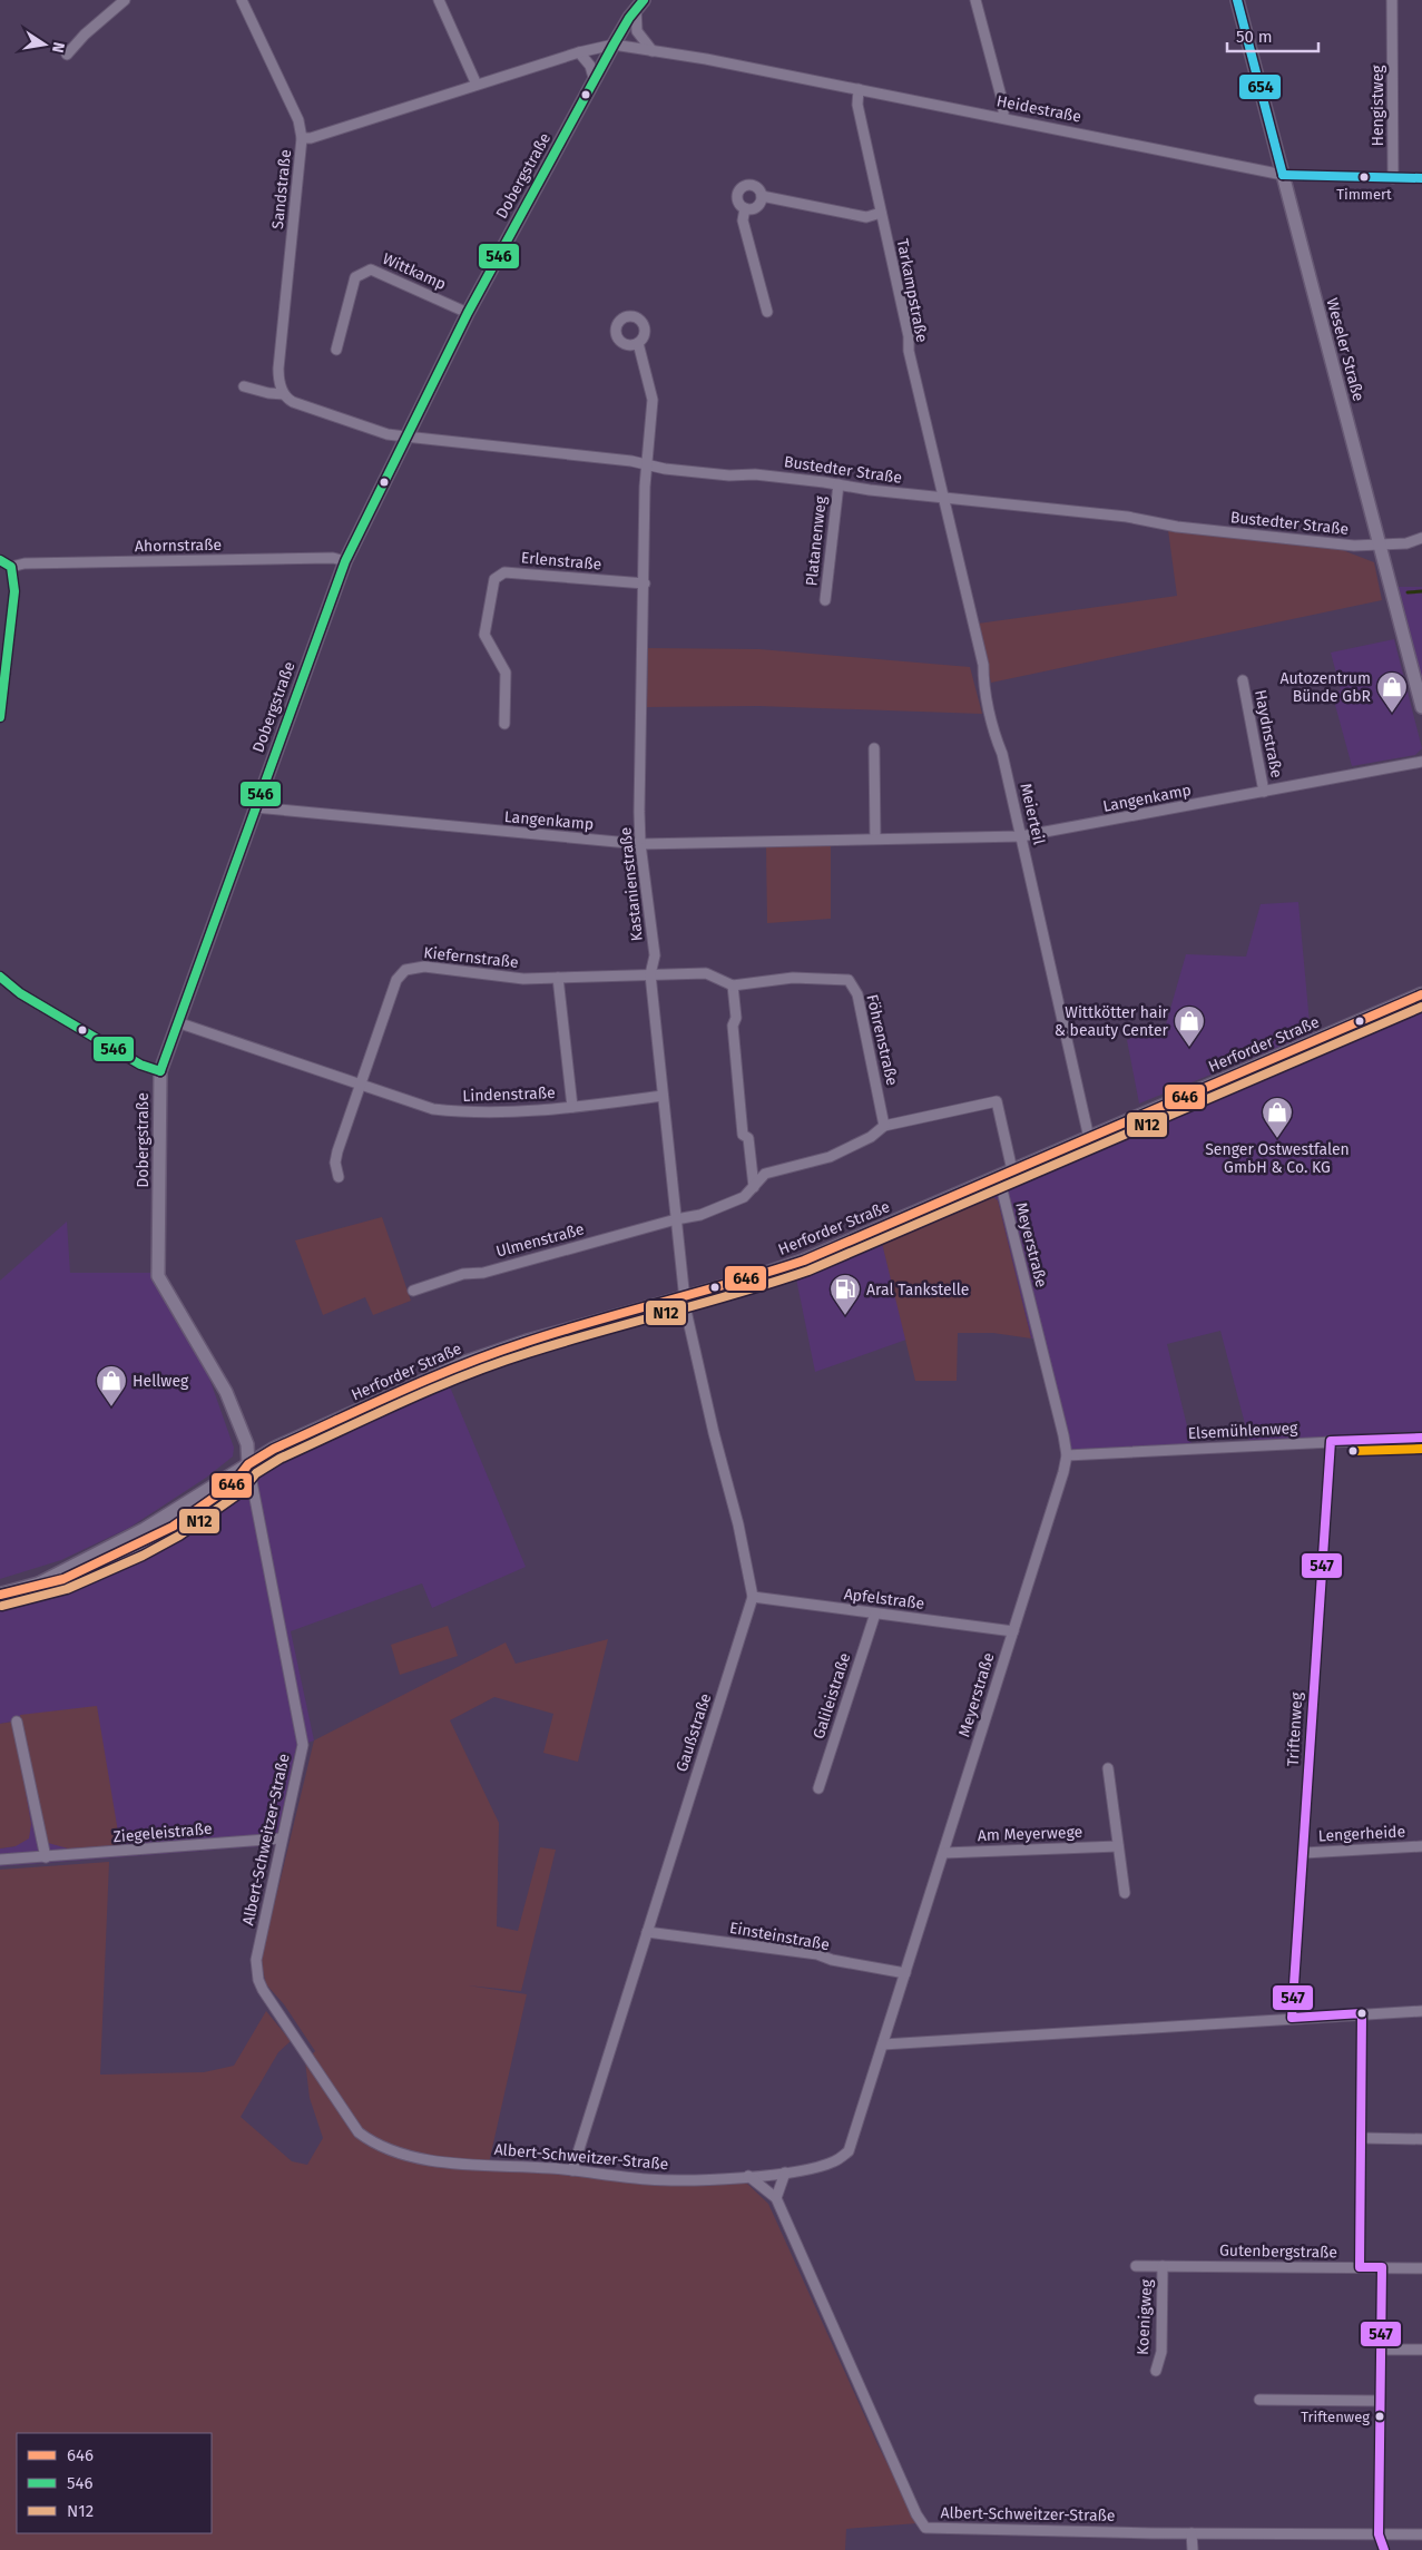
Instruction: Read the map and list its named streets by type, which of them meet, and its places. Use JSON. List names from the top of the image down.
{
  "streets": {
    "main road": ["Herforder Straße"],
    "street": [
      "Hengistweg",
      "Heidestraße",
      "Dobergstraße",
      "Sandstraße",
      "Wittkamp",
      "Tarkampstraße",
      "Weseler Straße",
      "Bustedter Straße",
      "Platanenweg",
      "Ahornstraße",
      "Erlenstraße",
      "Haydnstraße",
      "Langenkamp",
      "Meierteil",
      "Kastanienstraße",
      "Kiefernstraße",
      "Föhrenstraße",
      "Lindenstraße",
      "Ulmenstraße",
      "Meyerstraße",
      "Elsemühlenweg",
      "Apfelstraße",
      "Galileistraße",
      "Triftenweg",
      "Gaußstraße",
      "Ziegeleistraße",
      "Am Meyerwege",
      "Lengerheide",
      "Albert-Schweitzer-Straße",
      "Einsteinstraße",
      "Gutenbergstraße",
      "Koenigweg"
    ]
  },
  "crossings": [
    ["Hengistweg", "Heidestraße"],
    ["Heidestraße", "Dobergstraße"],
    ["Heidestraße", "Sandstraße"],
    ["Heidestraße", "Tarkampstraße"],
    ["Heidestraße", "Weseler Straße"],
    ["Dobergstraße", "Wittkamp"],
    ["Dobergstraße", "Bustedter Straße"],
    ["Dobergstraße", "Ahornstraße"],
    ["Dobergstraße", "Langenkamp"],
    ["Dobergstraße", "Herforder Straße"],
    ["Dobergstraße", "Lindenstraße"],
    ["Dobergstraße", "Albert-Schweitzer-Straße"],
    ["Sandstraße", "Bustedter Straße"],
    ["Tarkampstraße", "Bustedter Straße"],
    ["Tarkampstraße", "Meierteil"],
    ["Weseler Straße", "Bustedter Straße"],
    ["Bustedter Straße", "Platanenweg"],
    ["Bustedter Straße", "Meierteil"],
    ["Bustedter Straße", "Kastanienstraße"],
    ["Erlenstraße", "Kastanienstraße"],
    ["Haydnstraße", "Langenkamp"],
    ["Langenkamp", "Meierteil"],
    ["Langenkamp", "Kastanienstraße"],
    ["Meierteil", "Herforder Straße"],
    ["Kastanienstraße", "Kiefernstraße"],
    ["Kastanienstraße", "Herforder Straße"],
    ["Kastanienstraße", "Lindenstraße"],
    ["Kastanienstraße", "Ulmenstraße"],
    ["Kastanienstraße", "Gaußstraße"],
    ["Kiefernstraße", "Lindenstraße"],
    ["Herforder Straße", "Meyerstraße"],
    ["Herforder Straße", "Gaußstraße"],
    ["Herforder Straße", "Albert-Schweitzer-Straße"],
    ["Meyerstraße", "Elsemühlenweg"],
    ["Meyerstraße", "Apfelstraße"],
    ["Meyerstraße", "Am Meyerwege"],
    ["Meyerstraße", "Albert-Schweitzer-Straße"],
    ["Meyerstraße", "Einsteinstraße"],
    ["Elsemühlenweg", "Triftenweg"],
    ["Apfelstraße", "Galileistraße"],
    ["Apfelstraße", "Gaußstraße"],
    ["Triftenweg", "Lengerheide"],
    ["Gaußstraße", "Albert-Schweitzer-Straße"],
    ["Gaußstraße", "Einsteinstraße"],
    ["Ziegeleistraße", "Albert-Schweitzer-Straße"],
    ["Gutenbergstraße", "Koenigweg"]
  ],
  "places": {
    "other": ["Timmert", "Triftenweg"],
    "shop": [
      "Autozentrum Bünde GbR",
      "Wittkötter hair & beauty Center",
      "Senger Ostwestfalen GmbH & Co. KG",
      "Hellweg"
    ],
    "fuel station": ["Aral Tankstelle"]
  },
  "lines": [
    "transit line 546",
    "transit line 654",
    "transit line 646",
    "transit line N12",
    "transit line 547"
  ],
  "legend": ["646", "546", "N12"],
  "scale_bar": "50 m",
  "north": "right"
}
